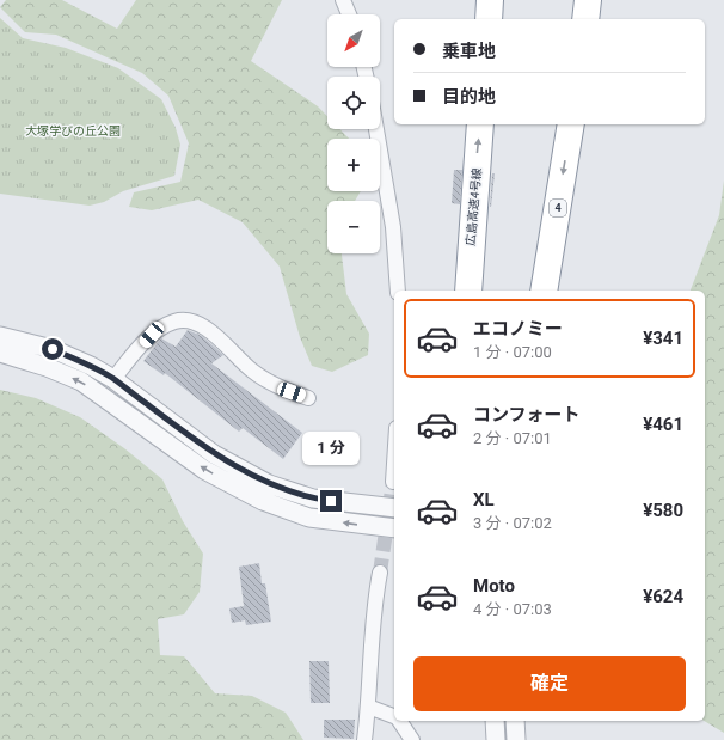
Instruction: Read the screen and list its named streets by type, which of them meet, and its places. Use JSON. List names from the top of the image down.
{
  "streets": {
    "highway": ["広島高速4号線", "4"]
  },
  "parks": ["大塚学びの丘公園"],
  "north": "bottom left",
  "page": {
    "map_buttons": ["+", "−"],
    "banner": ["乗車地", "目的地"],
    "list": [
      {
        "name": "エコノミー",
        "note": "1 分 · 07:00",
        "value": "¥341"
      },
      {
        "name": "コンフォート",
        "note": "2 分 · 07:01",
        "value": "¥461"
      },
      {
        "name": "XL",
        "note": "3 分 · 07:02",
        "value": "¥580"
      },
      {
        "name": "Moto",
        "note": "4 分 · 07:03",
        "value": "¥624"
      }
    ],
    "bubble": "1 分",
    "buttons": "確定"
  }
}
